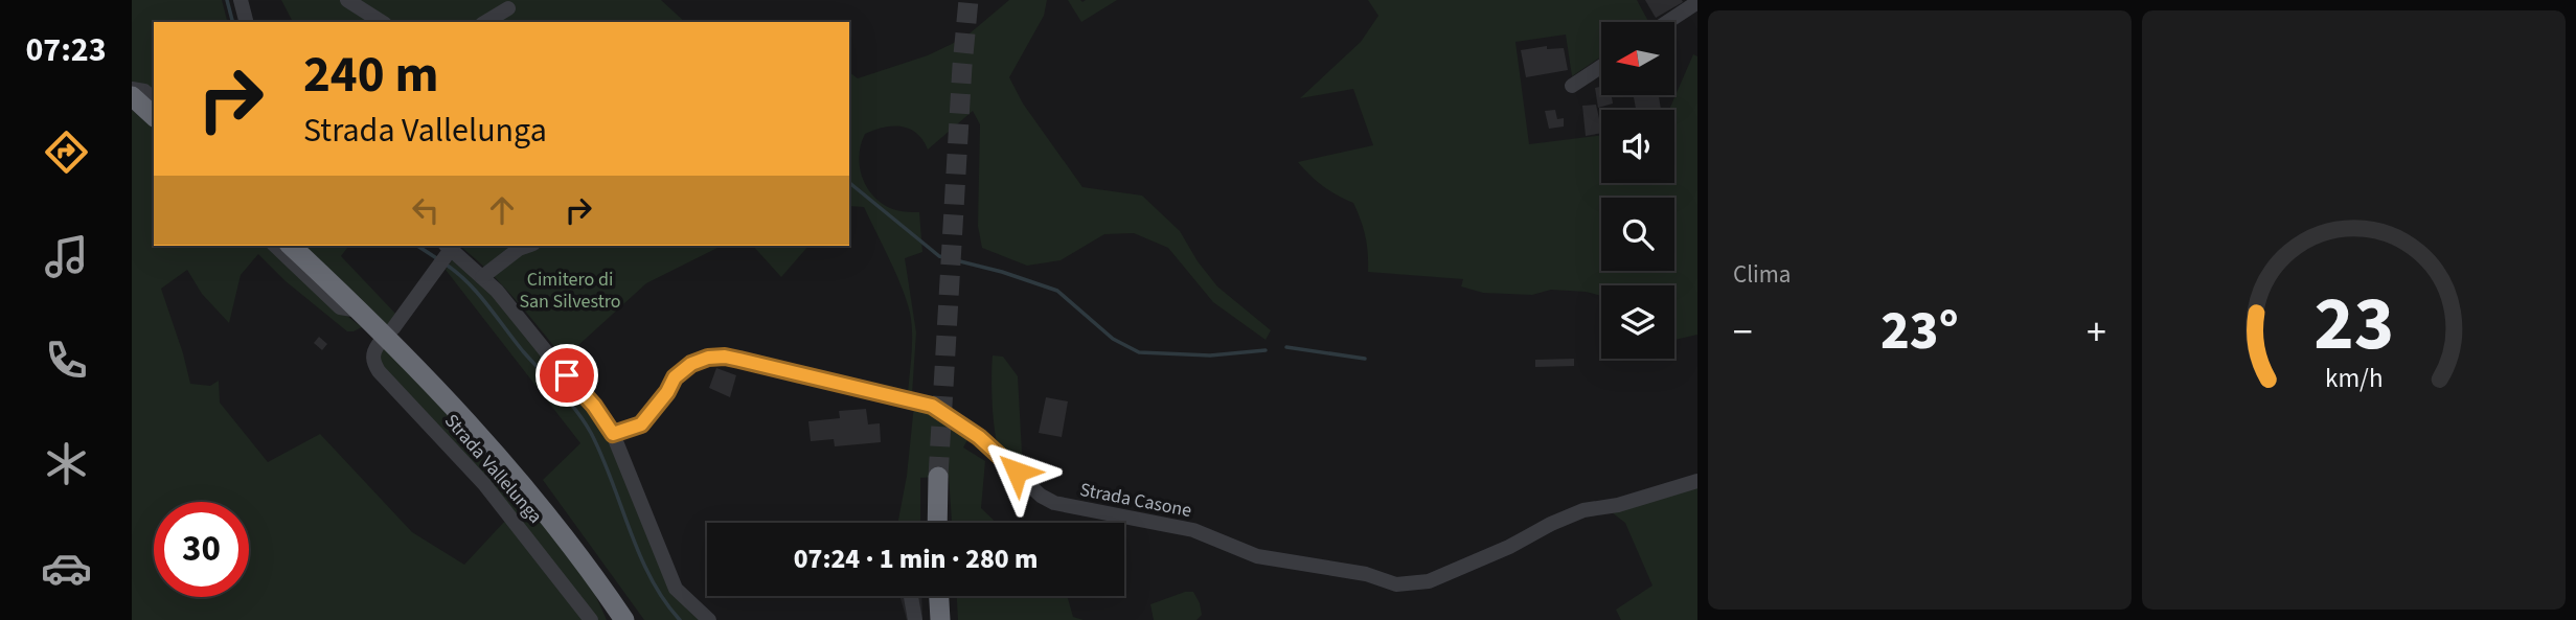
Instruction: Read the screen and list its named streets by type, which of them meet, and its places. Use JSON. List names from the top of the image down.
{
  "streets": {
    "street": ["Strada Vallelunga", "Strada Casone"]
  },
  "parks": ["Cimitero di San Silvestro"],
  "north": "left",
  "page": {
    "tabs": "07:23",
    "tile": "Clima",
    "turn": ["240 m", "Strada Vallelunga"],
    "heat": ["−", "23°", "+"],
    "limit": "30",
    "trip": "07:24 · 1 min · 280 m",
    "gauge": ["23", "km/h"]
  }
}
